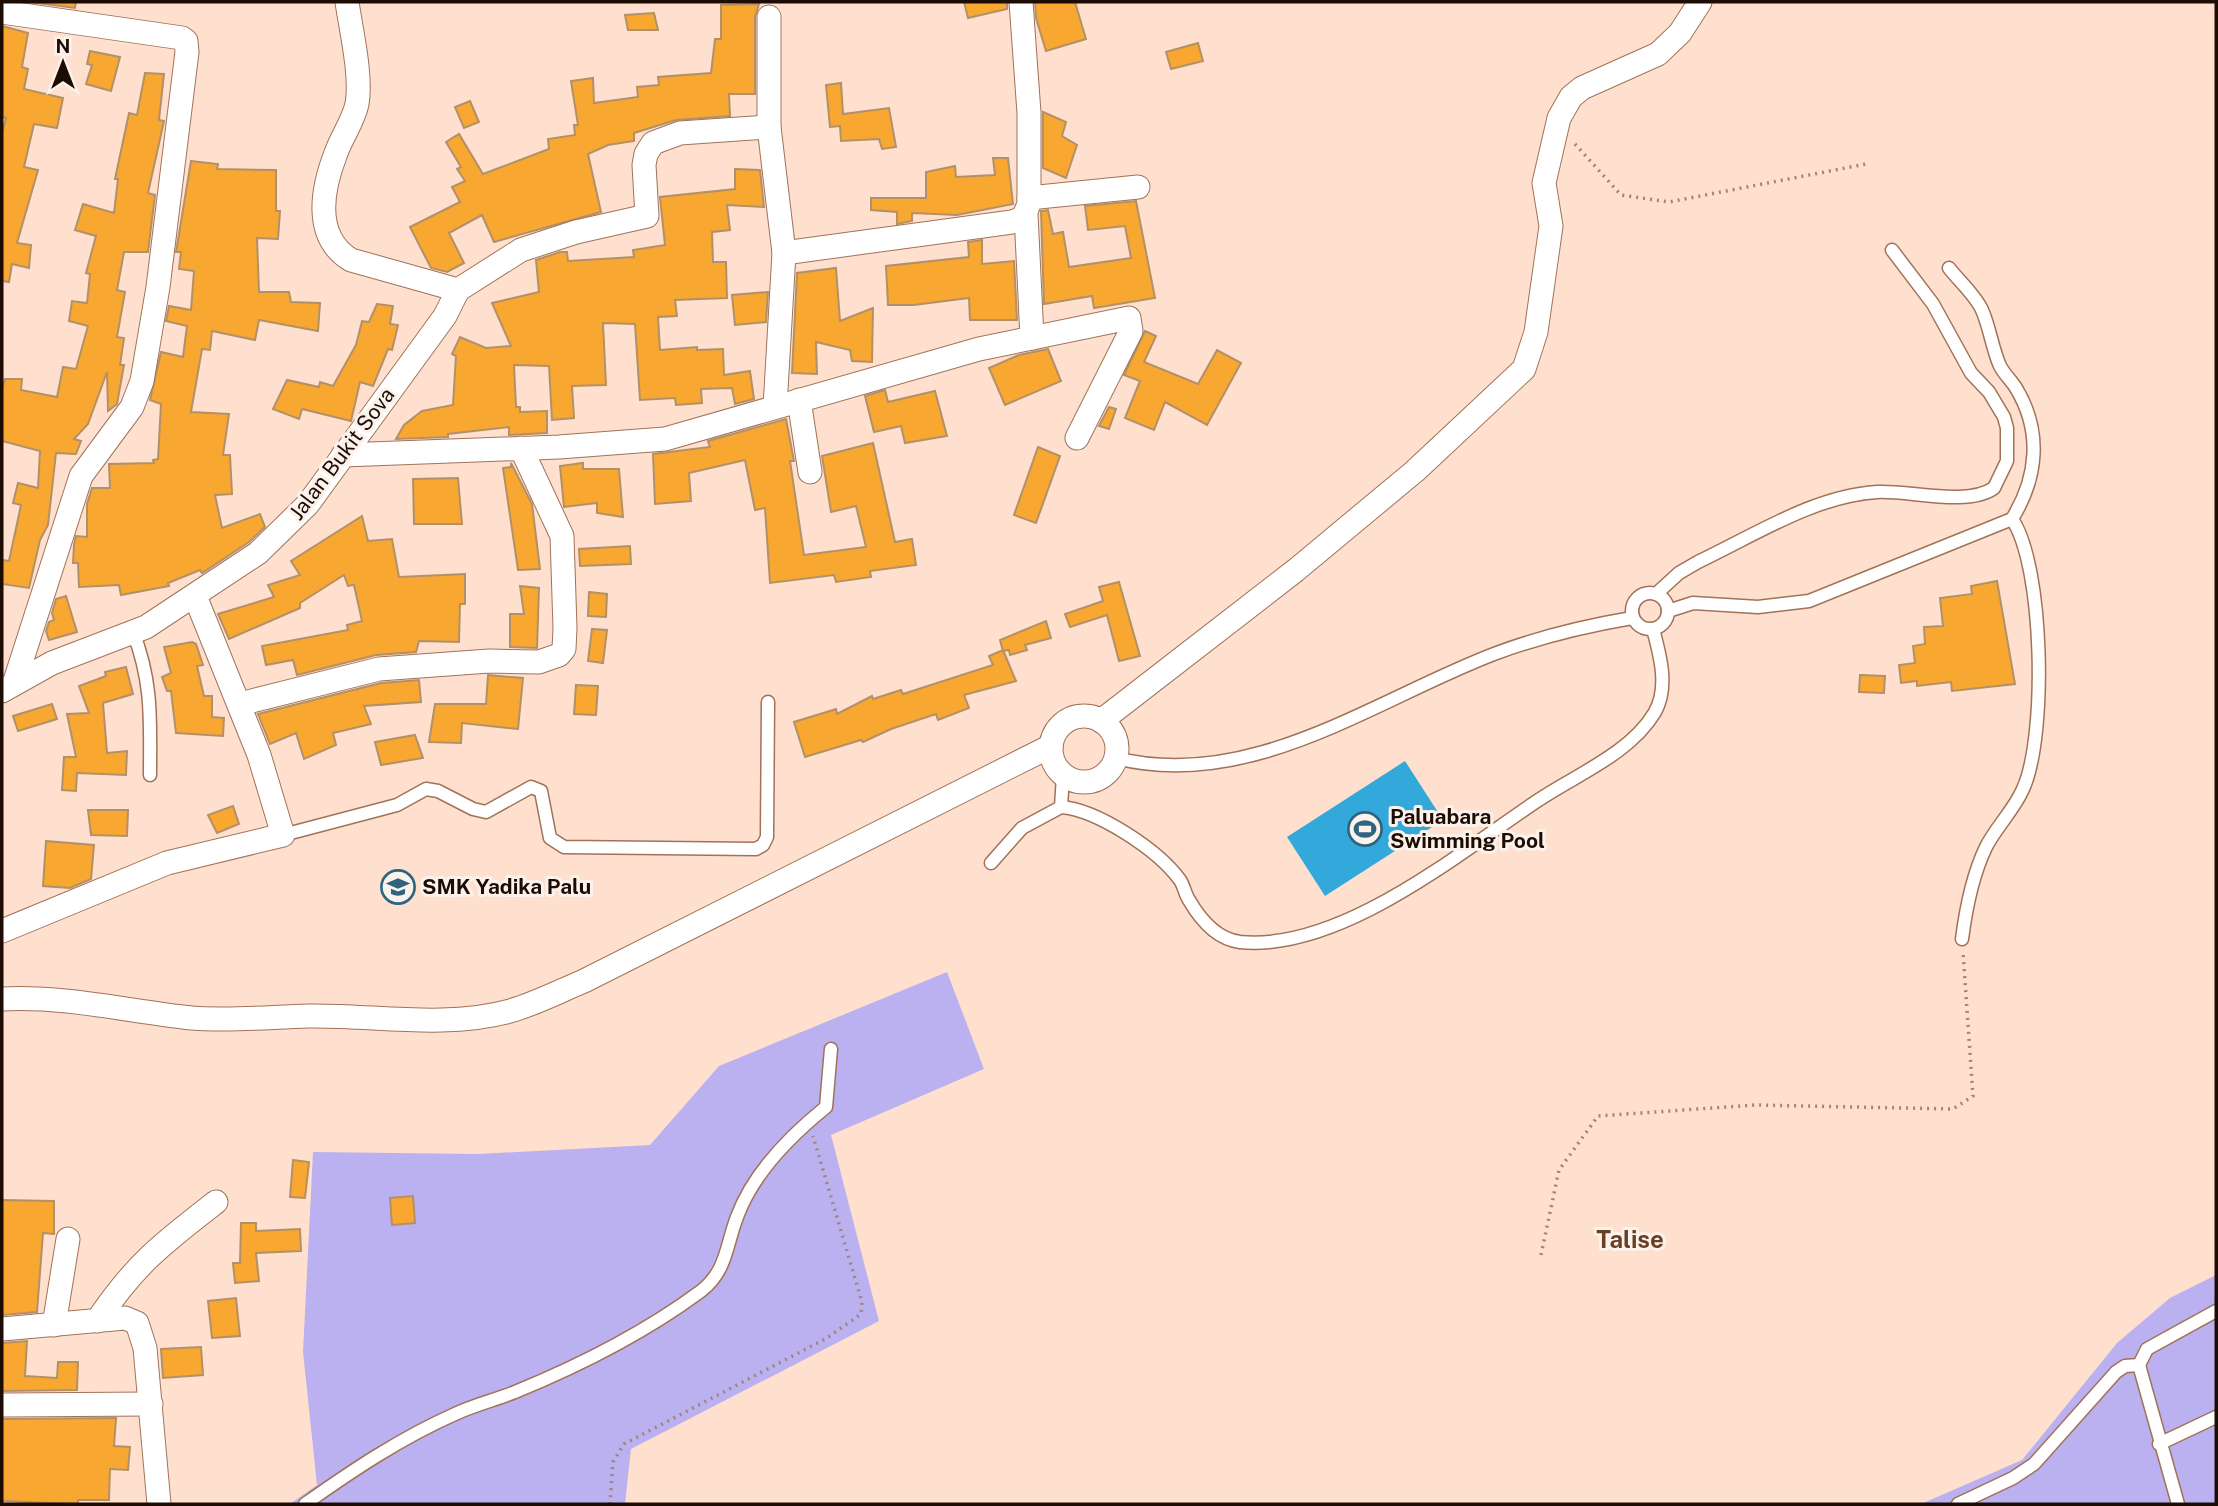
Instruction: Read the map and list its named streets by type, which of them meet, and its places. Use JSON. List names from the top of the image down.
{
  "streets": {
    "street": ["Jalan Bukit Sova"]
  },
  "districts": ["Talise"],
  "places": {
    "sports": ["Paluabara Swimming Pool"],
    "school or university": ["SMK Yadika Palu"]
  },
  "north": "top"
}
